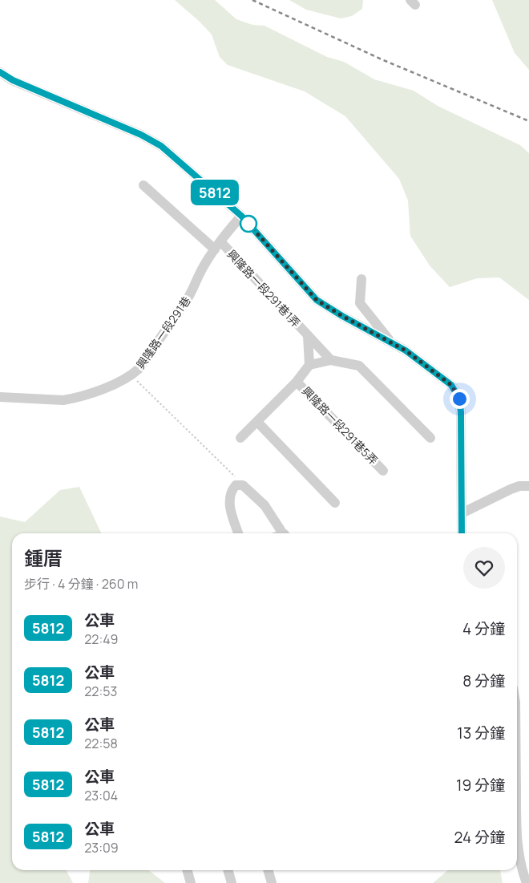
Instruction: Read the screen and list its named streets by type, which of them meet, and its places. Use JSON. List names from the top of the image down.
{
  "streets": {
    "street": ["興隆路一段291巷1弄", "興隆路一段291巷", "興隆路一段291巷5弄"]
  },
  "crossings": [
    ["興隆路一段291巷1弄", "興隆路一段291巷"]
  ],
  "lines": ["bus line 5812"],
  "page": {
    "on_map": "5812",
    "heading": ["鍾厝", "步行 · 4 分鐘 · 260 m"],
    "list": [
      {
        "mark": "5812",
        "name": "公車",
        "note": "22:49",
        "value": "4 分鐘"
      },
      {
        "mark": "5812",
        "name": "公車",
        "note": "22:53",
        "value": "8 分鐘"
      },
      {
        "mark": "5812",
        "name": "公車",
        "note": "22:58",
        "value": "13 分鐘"
      },
      {
        "mark": "5812",
        "name": "公車",
        "note": "23:04",
        "value": "19 分鐘"
      },
      {
        "mark": "5812",
        "name": "公車",
        "note": "23:09",
        "value": "24 分鐘"
      }
    ]
  }
}
